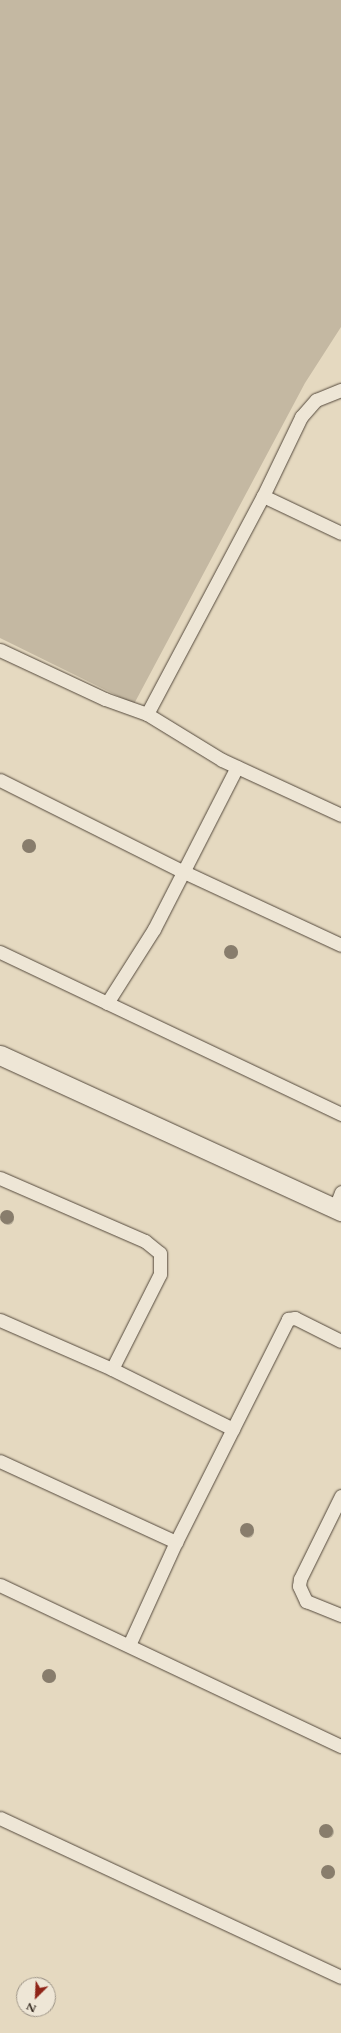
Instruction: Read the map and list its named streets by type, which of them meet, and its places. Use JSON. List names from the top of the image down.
{
  "north": "bottom left"
}
